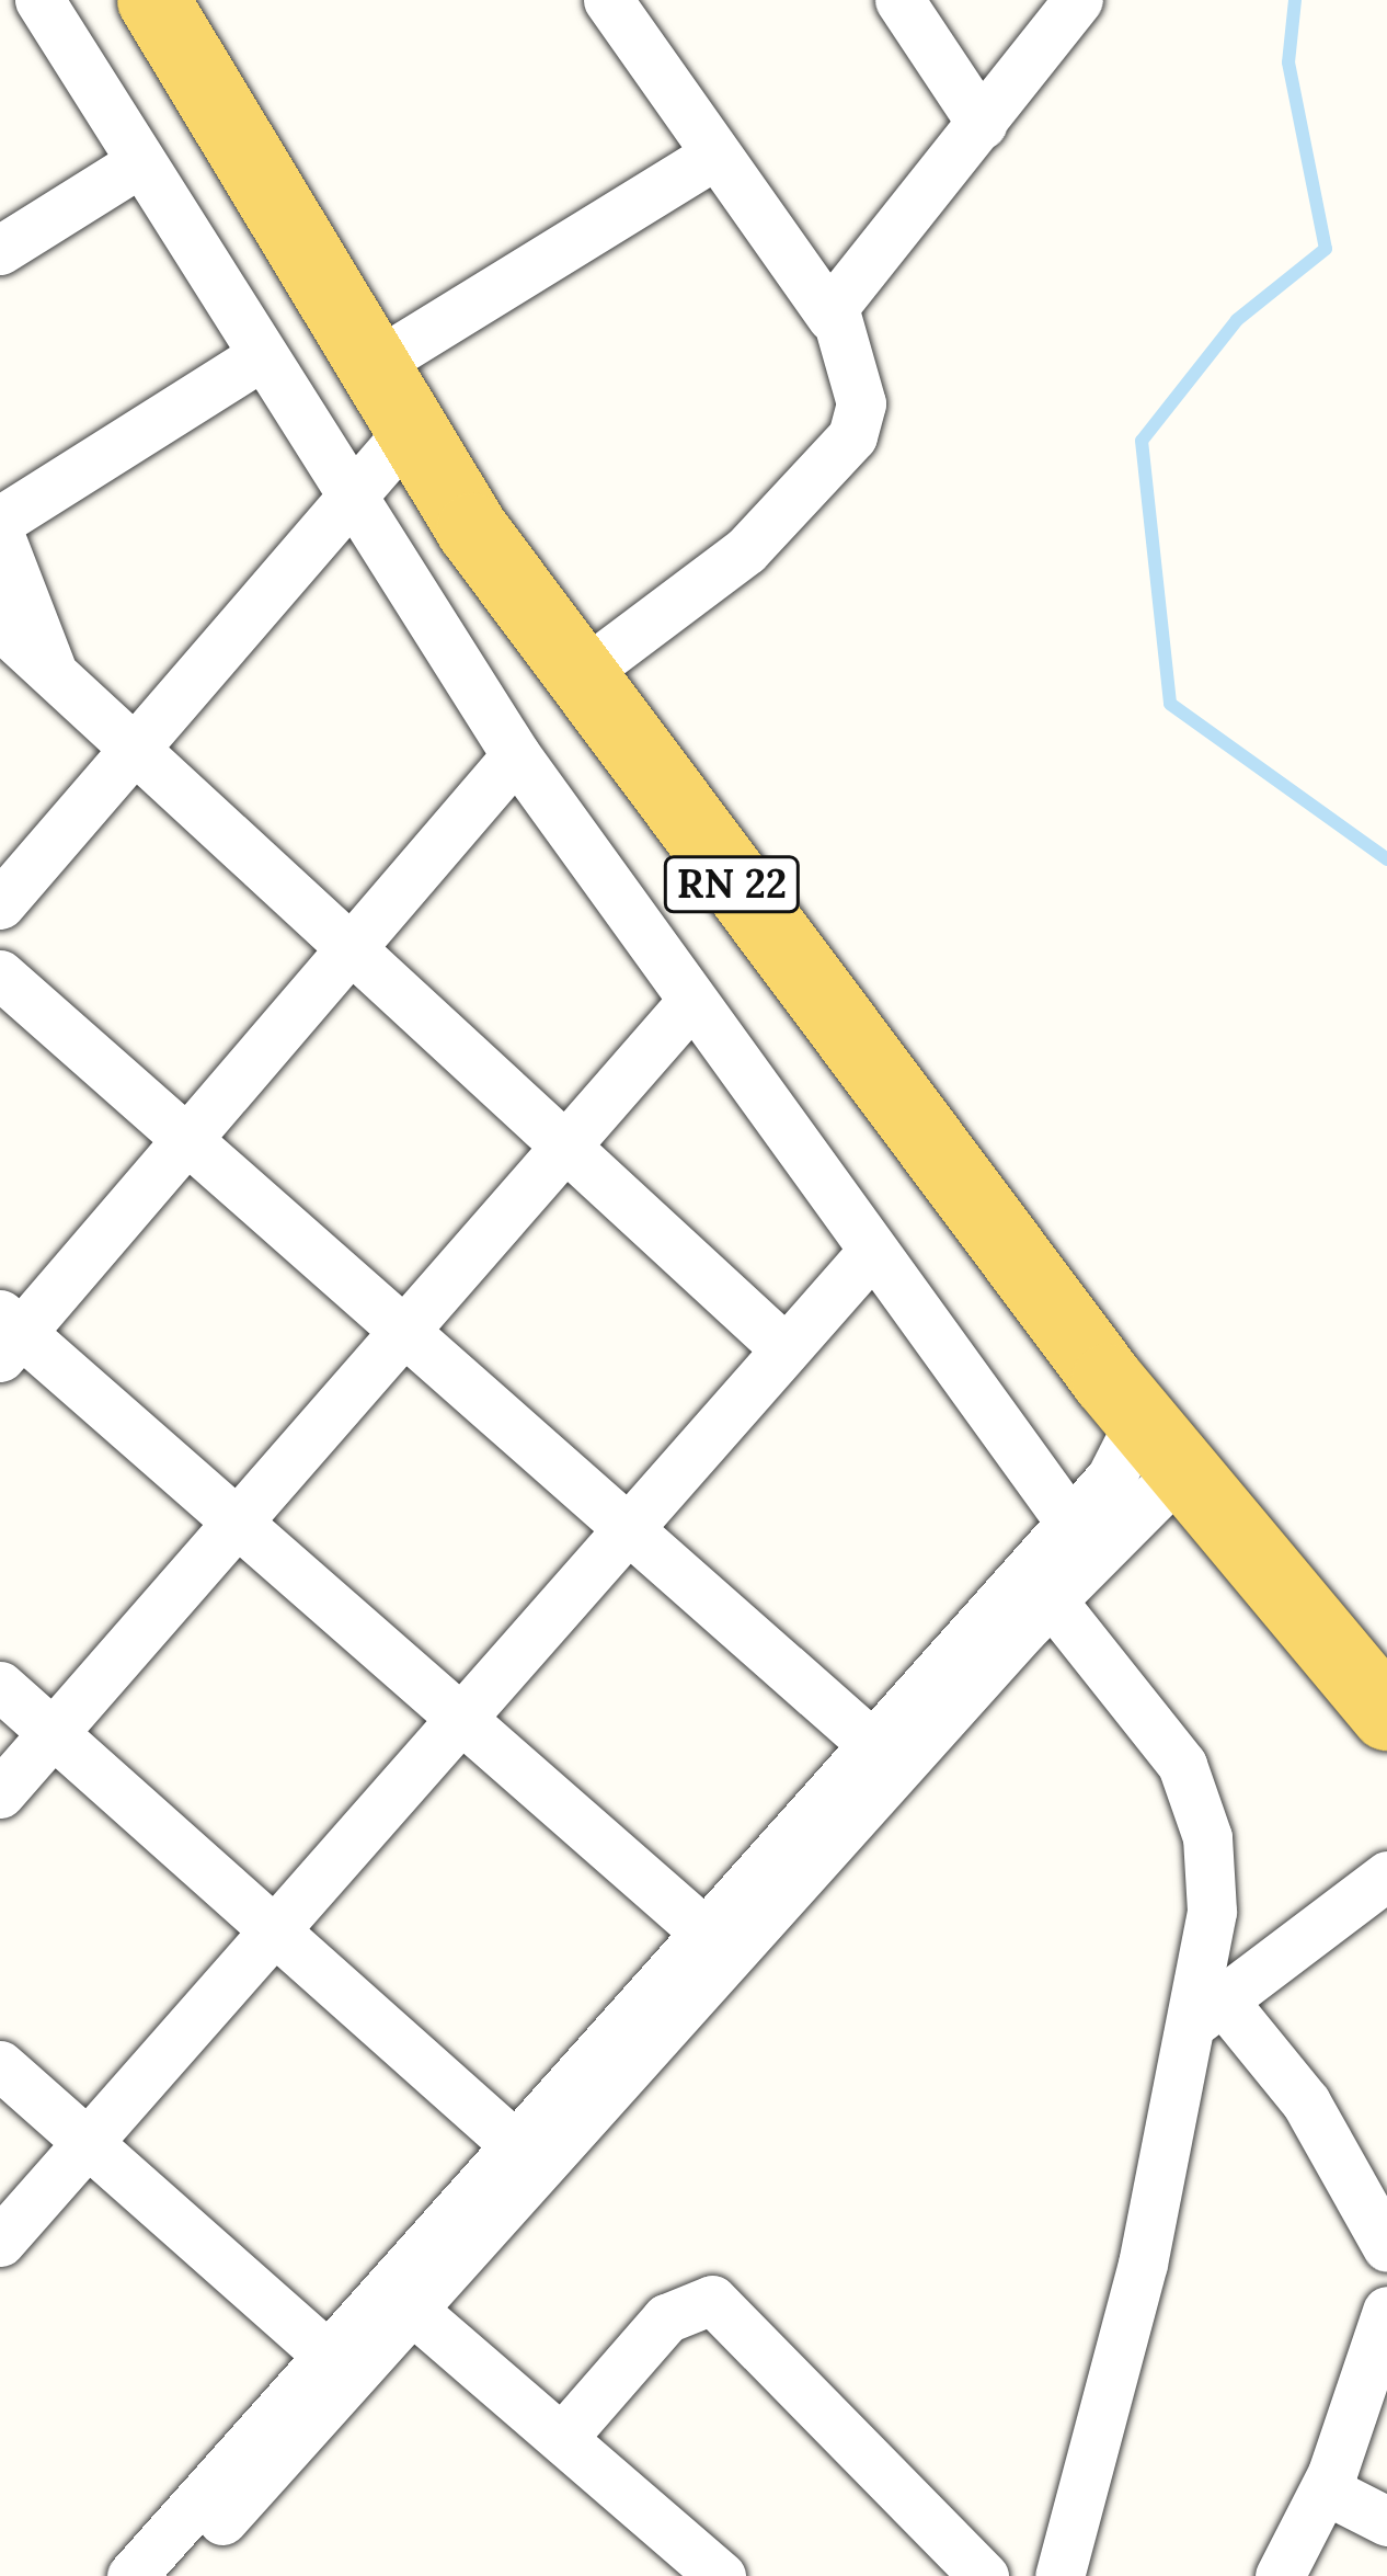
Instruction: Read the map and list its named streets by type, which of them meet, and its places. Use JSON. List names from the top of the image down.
{
  "streets": {
    "main road": ["RN 22"]
  }
}
